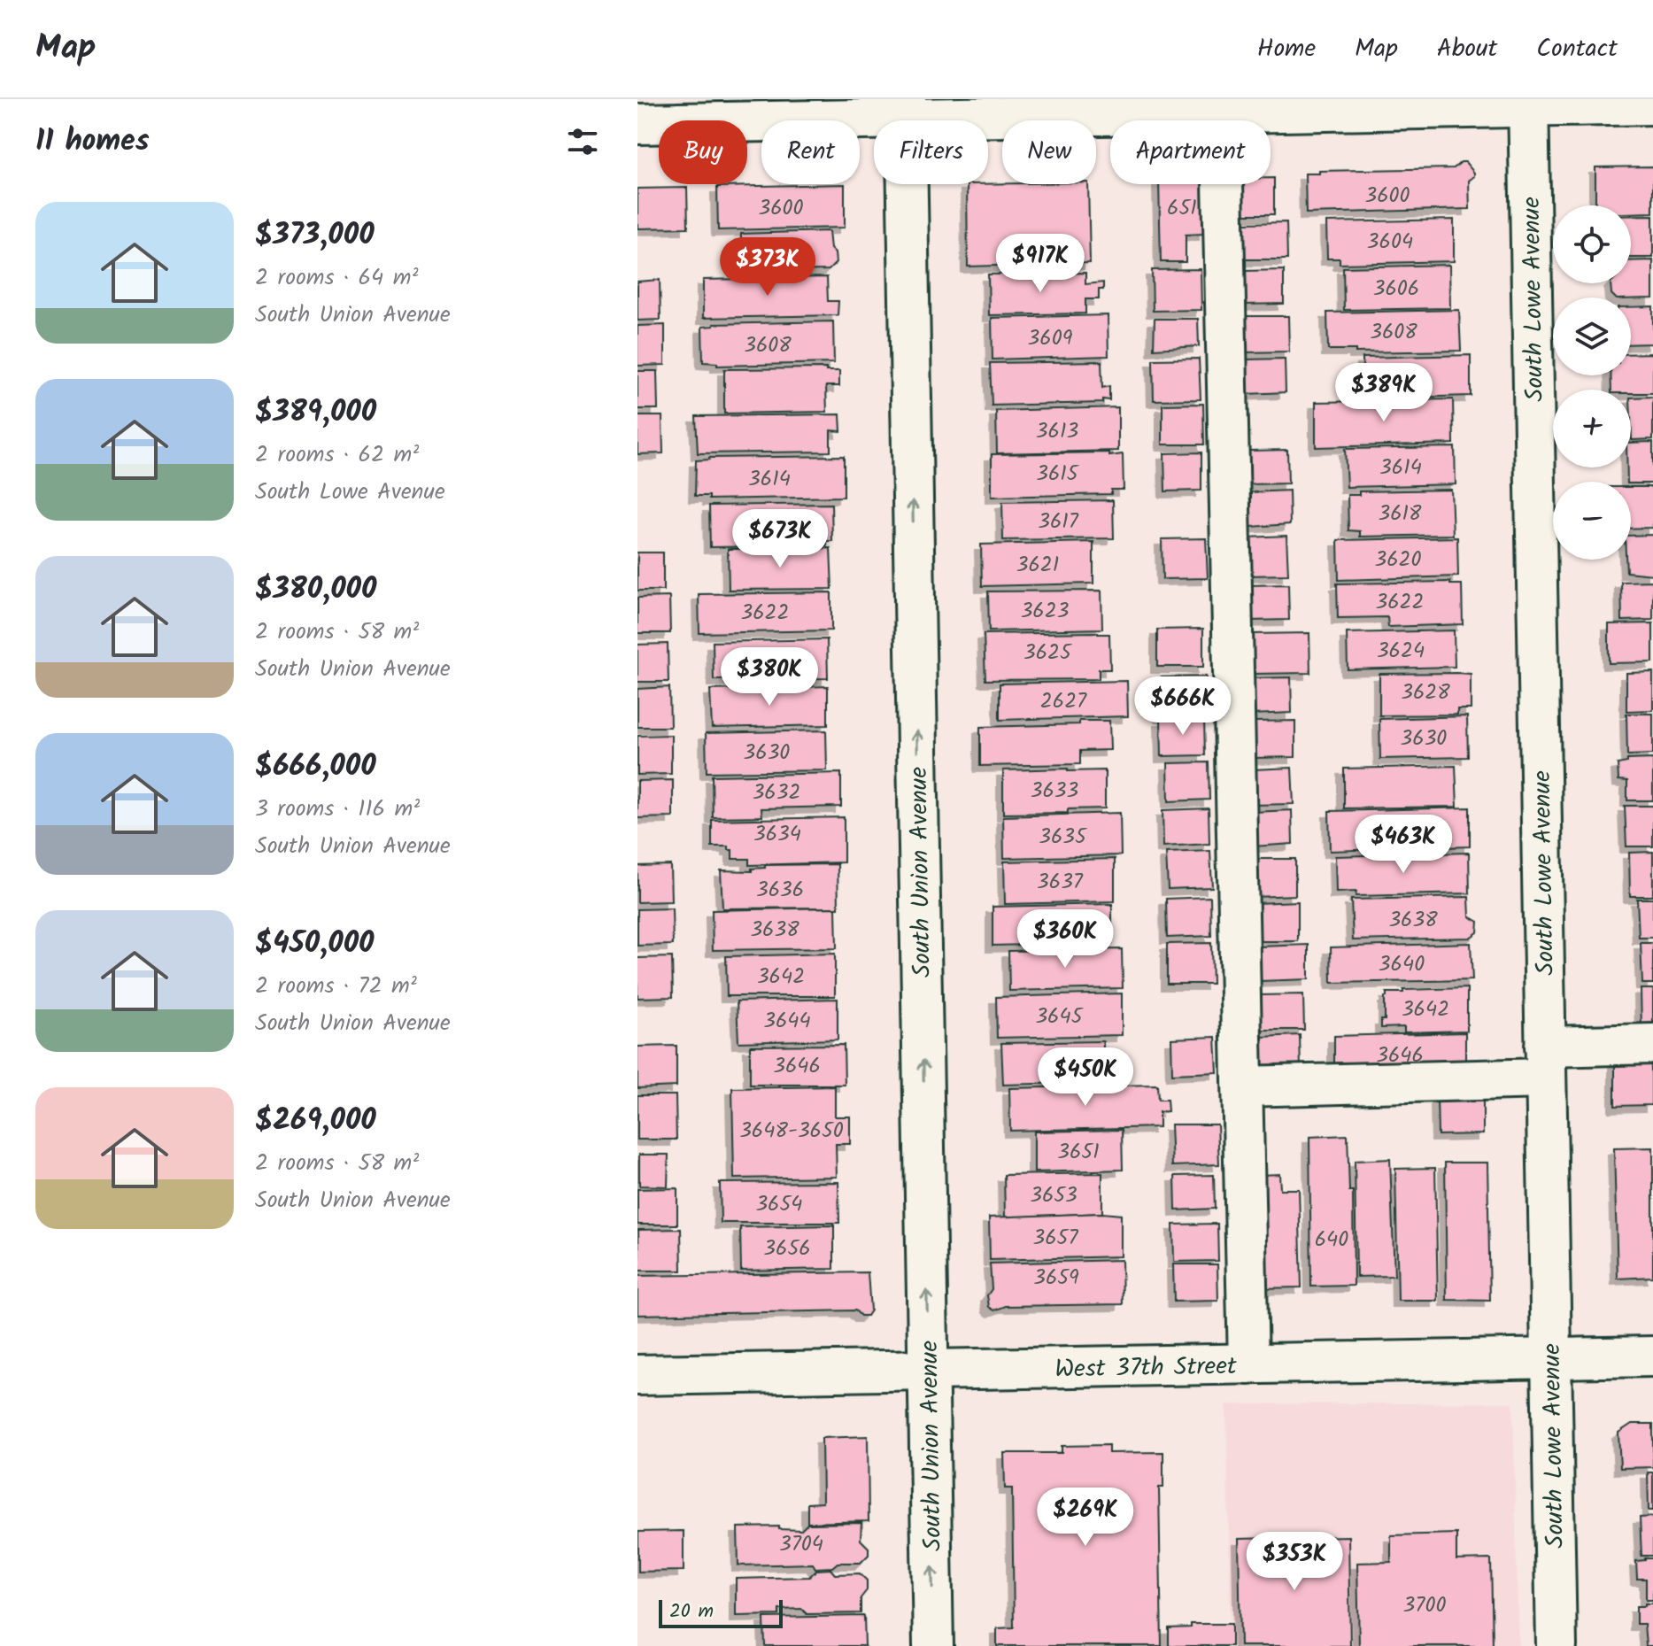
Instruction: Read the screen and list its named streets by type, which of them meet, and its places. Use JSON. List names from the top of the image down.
{
  "streets": {
    "street": ["South Lowe Avenue", "South Union Avenue", "West 37th Street"]
  },
  "crossings": [
    ["South Lowe Avenue", "West 37th Street"],
    ["South Union Avenue", "West 37th Street"]
  ],
  "house_numbers": [
    "3600",
    "3600",
    "651",
    "3604",
    "3606",
    "3608",
    "3609",
    "3608",
    "3613",
    "3614",
    "3615",
    "3614",
    "3618",
    "3617",
    "3620",
    "3621",
    "3622",
    "3623",
    "3622",
    "3624",
    "3625",
    "3628",
    "2627",
    "3630",
    "3630",
    "3633",
    "3632",
    "3634",
    "3635",
    "3637",
    "3636",
    "3638",
    "3638",
    "3640",
    "3642",
    "3642",
    "3645",
    "3644",
    "3646",
    "3646",
    "3648-3650",
    "3651",
    "3653",
    "3654",
    "3657",
    "640",
    "3656",
    "3659",
    "3704",
    "3700"
  ],
  "scale_bar": "20 m",
  "page": {
    "header": "Map",
    "nav": [
      "Home",
      "Map",
      "About",
      "Contact"
    ],
    "heading": "11 homes",
    "chip": [
      "Buy",
      "Rent",
      "Filters",
      "New",
      "Apartment"
    ],
    "list": [
      {
        "name": "$373,000",
        "note": "2 rooms · 64 m² · South Union Avenue"
      },
      {
        "name": "$389,000",
        "note": "2 rooms · 62 m² · South Lowe Avenue"
      },
      {
        "name": "$380,000",
        "note": "2 rooms · 58 m² · South Union Avenue"
      },
      {
        "name": "$666,000",
        "note": "3 rooms · 116 m² · South Union Avenue"
      },
      {
        "name": "$450,000",
        "note": "2 rooms · 72 m² · South Union Avenue"
      },
      {
        "name": "$269,000",
        "note": "2 rooms · 58 m² · South Union Avenue"
      }
    ],
    "map_buttons": ["+", "−"],
    "price": [
      "$917K",
      "$373K",
      "$389K",
      "$673K",
      "$380K",
      "$666K",
      "$463K",
      "$360K",
      "$450K",
      "$269K",
      "$353K"
    ],
    "scale": "20 m"
  }
}
